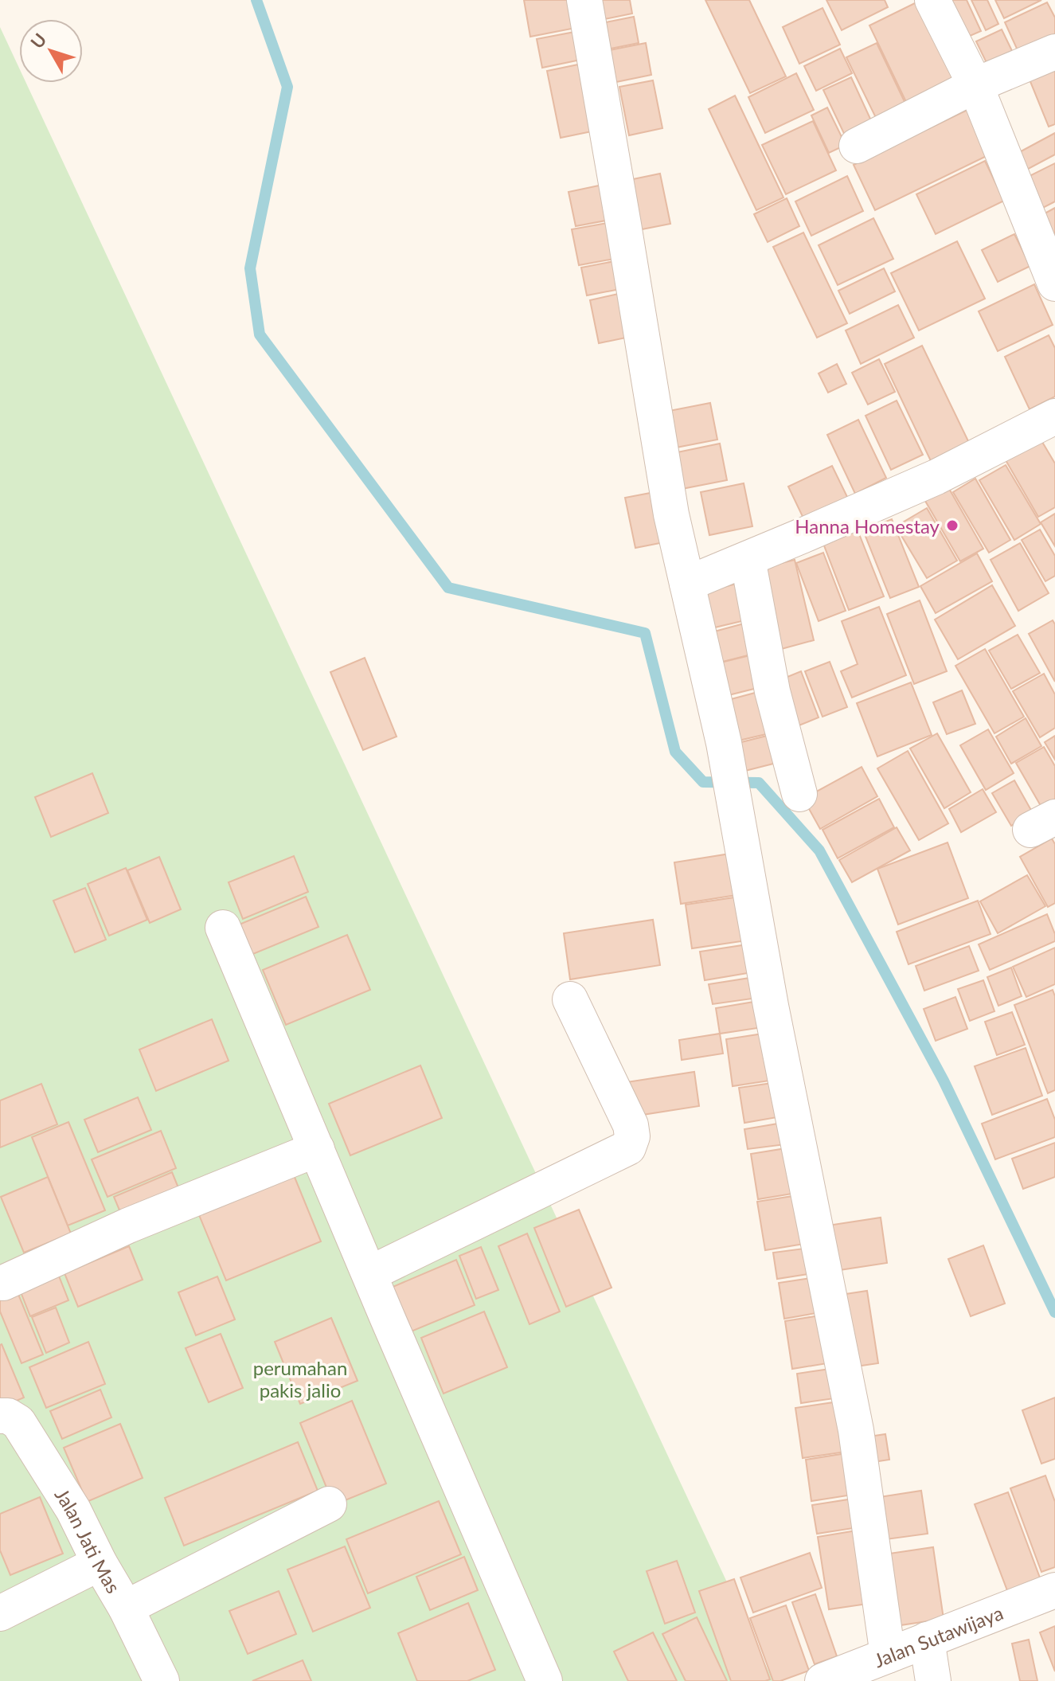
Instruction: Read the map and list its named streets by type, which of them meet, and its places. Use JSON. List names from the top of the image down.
{
  "streets": {
    "street": ["Jalan Jati Mas", "Jalan Sutawijaya"]
  },
  "parks": ["perumahan pakis jalio"],
  "places": ["Hanna Homestay"],
  "north": "top left"
}
